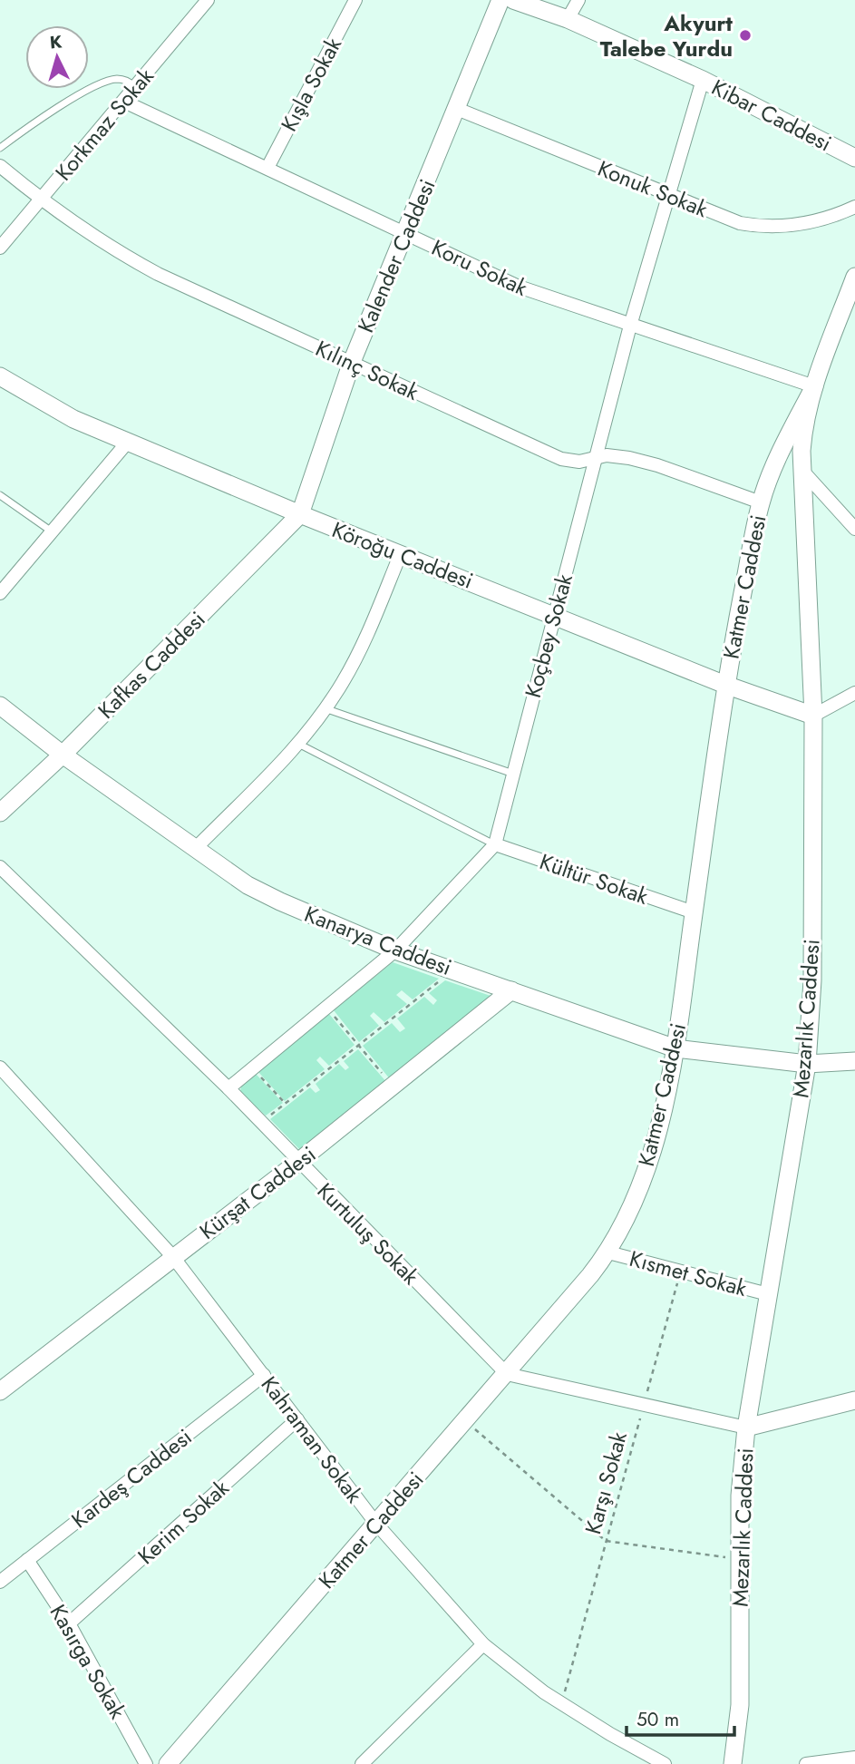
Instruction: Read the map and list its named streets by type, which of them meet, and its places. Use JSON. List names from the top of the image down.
{
  "streets": {
    "street": [
      "Kışla Sokak",
      "Kibar Caddesi",
      "Korkmaz Sokak",
      "Konuk Sokak",
      "Kalender Caddesi",
      "Koru Sokak",
      "Kılınç Sokak",
      "Köroğu Caddesi",
      "Katmer Caddesi",
      "Koçbey Sokak",
      "Kafkas Caddesi",
      "Kültür Sokak",
      "Kanarya Caddesi",
      "Mezarlık Caddesi",
      "Kürşat Caddesi",
      "Kurtuluş Sokak",
      "Kısmet Sokak",
      "Kahraman Sokak",
      "Kardeş Caddesi",
      "Kerim Sokak",
      "Kasırga Sokak"
    ],
    "path": ["Karşı Sokak"]
  },
  "crossings": [
    ["Kışla Sokak", "Koru Sokak"],
    ["Kibar Caddesi", "Koçbey Sokak"],
    ["Korkmaz Sokak", "Koru Sokak"],
    ["Korkmaz Sokak", "Kılınç Sokak"],
    ["Konuk Sokak", "Kalender Caddesi"],
    ["Konuk Sokak", "Koçbey Sokak"],
    ["Kalender Caddesi", "Koru Sokak"],
    ["Kalender Caddesi", "Kılınç Sokak"],
    ["Kalender Caddesi", "Köroğu Caddesi"],
    ["Kalender Caddesi", "Kafkas Caddesi"],
    ["Koru Sokak", "Katmer Caddesi"],
    ["Koru Sokak", "Koçbey Sokak"],
    ["Koru Sokak", "Mezarlık Caddesi"],
    ["Kılınç Sokak", "Katmer Caddesi"],
    ["Kılınç Sokak", "Koçbey Sokak"],
    ["Köroğu Caddesi", "Katmer Caddesi"],
    ["Köroğu Caddesi", "Koçbey Sokak"],
    ["Köroğu Caddesi", "Kafkas Caddesi"],
    ["Köroğu Caddesi", "Mezarlık Caddesi"],
    ["Katmer Caddesi", "Kültür Sokak"],
    ["Katmer Caddesi", "Kanarya Caddesi"],
    ["Katmer Caddesi", "Mezarlık Caddesi"],
    ["Katmer Caddesi", "Kurtuluş Sokak"],
    ["Katmer Caddesi", "Kısmet Sokak"],
    ["Katmer Caddesi", "Kahraman Sokak"],
    ["Koçbey Sokak", "Kültür Sokak"],
    ["Koçbey Sokak", "Kanarya Caddesi"],
    ["Koçbey Sokak", "Kurtuluş Sokak"],
    ["Kafkas Caddesi", "Kanarya Caddesi"],
    ["Kanarya Caddesi", "Mezarlık Caddesi"],
    ["Kanarya Caddesi", "Kürşat Caddesi"],
    ["Mezarlık Caddesi", "Kısmet Sokak"],
    ["Kürşat Caddesi", "Kurtuluş Sokak"],
    ["Kürşat Caddesi", "Kahraman Sokak"],
    ["Kısmet Sokak", "Karşı Sokak"],
    ["Kahraman Sokak", "Kardeş Caddesi"],
    ["Kahraman Sokak", "Karşı Sokak"],
    ["Kahraman Sokak", "Kerim Sokak"],
    ["Kardeş Caddesi", "Kasırga Sokak"],
    ["Kerim Sokak", "Kasırga Sokak"]
  ],
  "places": ["Akyurt Talebe Yurdu"],
  "scale_bar": "50 m",
  "north": "top"
}
